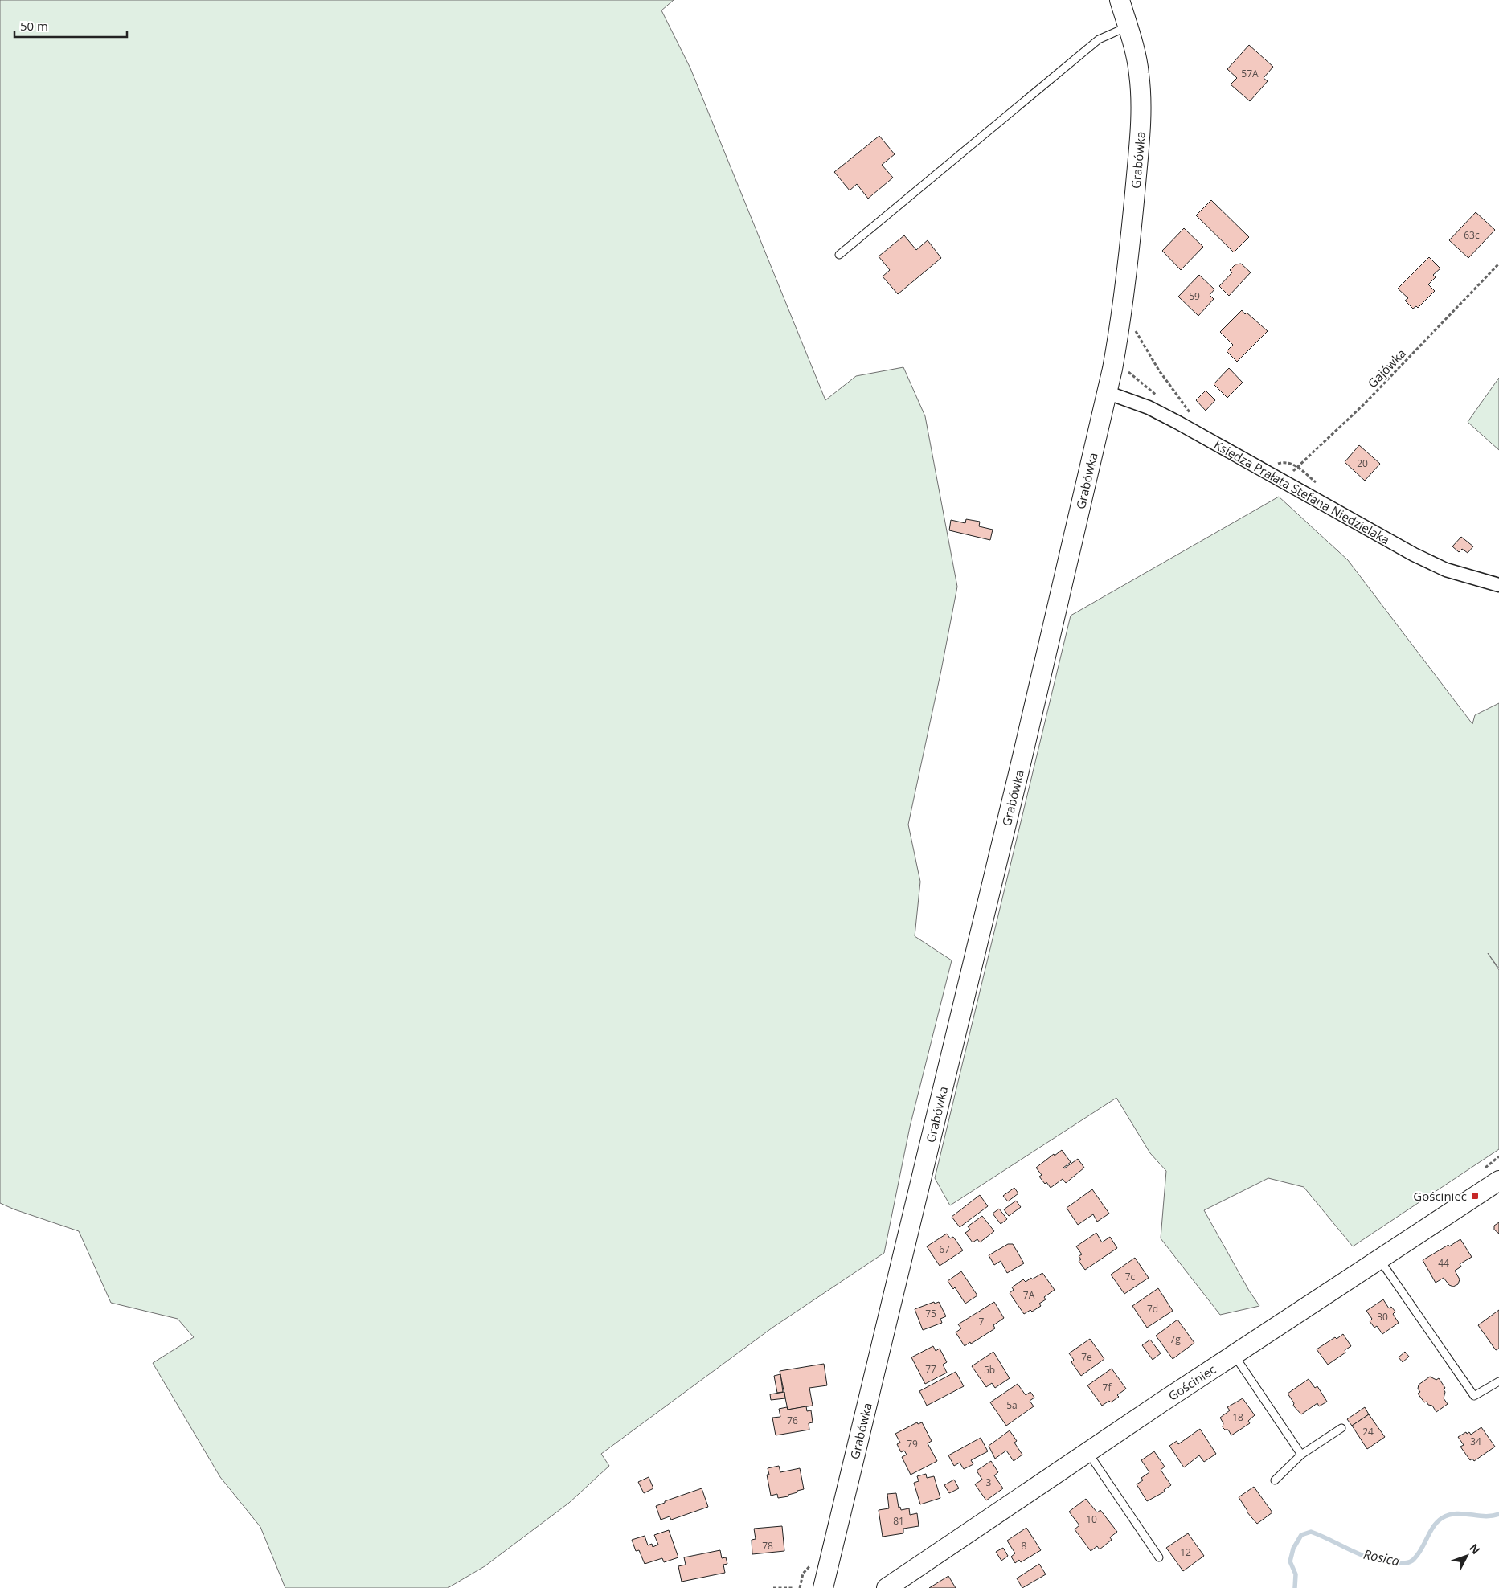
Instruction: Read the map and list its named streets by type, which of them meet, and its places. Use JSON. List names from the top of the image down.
{
  "streets": {
    "street": ["Grabówka", "Księdza Prałata Stefana Niedzielaka", "Gościniec"],
    "path": ["Gajówka"]
  },
  "crossings": [
    ["Grabówka", "Księdza Prałata Stefana Niedzielaka"],
    ["Gajówka", "Księdza Prałata Stefana Niedzielaka"]
  ],
  "water": ["Rosica"],
  "places": {
    "transit": ["Gościniec"]
  },
  "house_numbers": [
    "57A",
    "63c",
    "59",
    "20",
    "67",
    "44",
    "7c",
    "7A",
    "7d",
    "75",
    "30",
    "7",
    "7g",
    "7e",
    "77",
    "5b",
    "7f",
    "5a",
    "18",
    "76",
    "24",
    "34",
    "79",
    "3",
    "10",
    "81",
    "78",
    "8",
    "12"
  ],
  "scale_bar": "50 m",
  "north": "top right"
}
